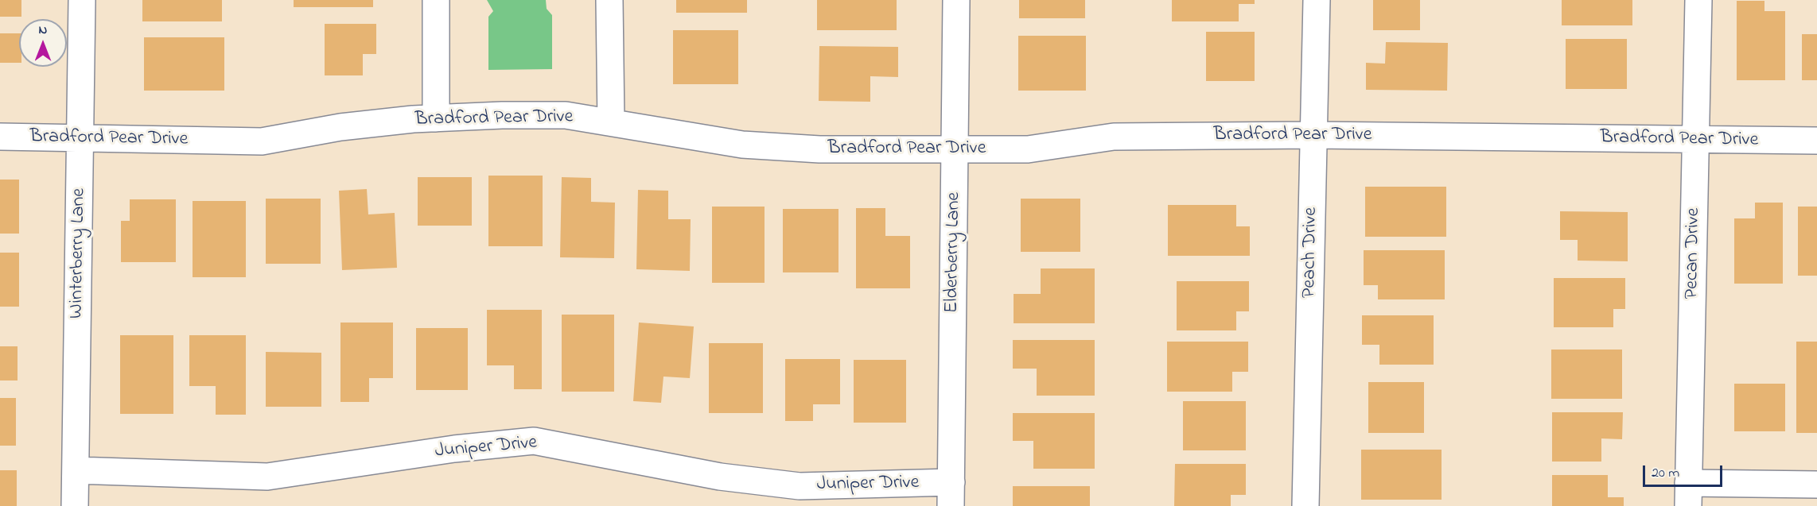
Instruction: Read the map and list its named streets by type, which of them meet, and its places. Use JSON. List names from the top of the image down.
{
  "streets": {
    "street": [
      "Bradford Pear Drive",
      "Elderberry Lane",
      "Peach Drive",
      "Winterberry Lane",
      "Pecan Drive",
      "Juniper Drive"
    ]
  },
  "crossings": [
    ["Bradford Pear Drive", "Elderberry Lane"],
    ["Bradford Pear Drive", "Peach Drive"],
    ["Bradford Pear Drive", "Winterberry Lane"],
    ["Bradford Pear Drive", "Pecan Drive"],
    ["Elderberry Lane", "Juniper Drive"],
    ["Winterberry Lane", "Juniper Drive"]
  ],
  "scale_bar": "20 m",
  "north": "top"
}
